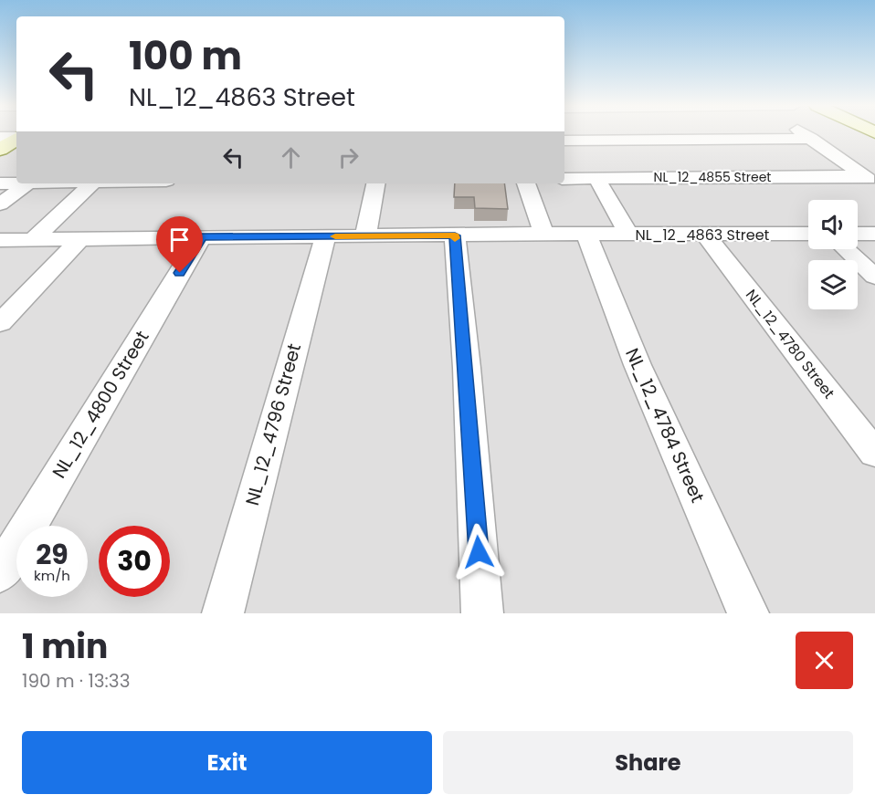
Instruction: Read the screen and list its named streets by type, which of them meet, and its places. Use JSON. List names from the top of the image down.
{
  "streets": {
    "street": [
      "NL_12_4855 Street",
      "NL_12_4863 Street",
      "NL_12_4780 Street",
      "NL_12_4800 Street",
      "NL_12_4796 Street",
      "NL_12_4784 Street"
    ]
  },
  "crossings": [
    ["NL_12_4863 Street", "NL_12_4780 Street"],
    ["NL_12_4863 Street", "NL_12_4784 Street"]
  ],
  "page": {
    "turn": ["100 m", "NL_12_4863 Street"],
    "speed": "29 km/h",
    "limit": "30",
    "heading": ["1 min", "190 m · 13:33"],
    "buttons": ["Exit", "Share"]
  }
}
